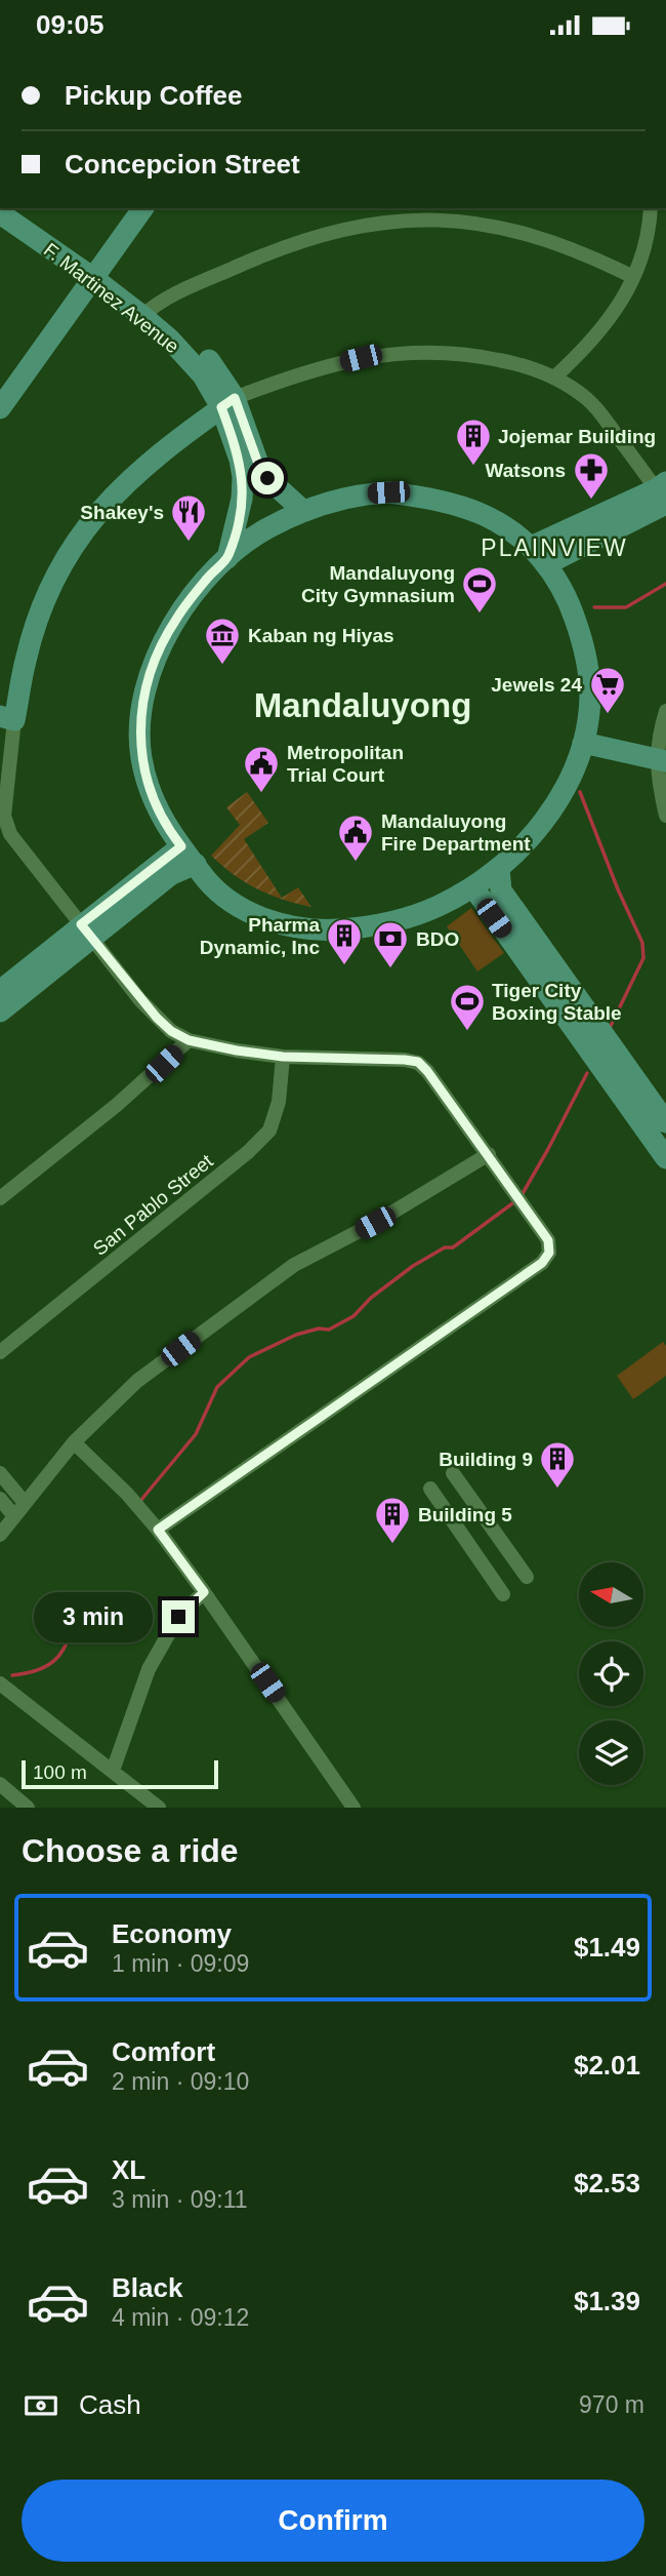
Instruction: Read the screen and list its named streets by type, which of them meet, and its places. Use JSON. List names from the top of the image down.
{
  "streets": {
    "main road": ["F. Martinez Avenue"],
    "street": ["San Pablo Street"]
  },
  "districts": ["PLAINVIEW", "Mandaluyong"],
  "places": {
    "building": [
      "Jojemar Building",
      "Pharma Dynamic, Inc",
      "Building 9",
      "Building 5"
    ],
    "pharmacy": ["Watsons"],
    "restaurant": ["Shakey's"],
    "sports": ["Mandaluyong City Gymnasium", "Tiger City Boxing Stable"],
    "museum": ["Kaban ng Hiyas"],
    "supermarket": ["Jewels 24"],
    "public building": ["Metropolitan Trial Court", "Mandaluyong Fire Department"],
    "bank": ["BDO"]
  },
  "scale_bar": "100 m",
  "north": "left",
  "page": {
    "status": "09:05",
    "banner": ["Pickup Coffee", "Concepcion Street"],
    "bubble": "3 min",
    "scale": "100 m",
    "heading": "Choose a ride",
    "list": [
      {
        "name": "Economy",
        "note": "1 min · 09:09",
        "value": "$1.49"
      },
      {
        "name": "Comfort",
        "note": "2 min · 09:10",
        "value": "$2.01"
      },
      {
        "name": "XL",
        "note": "3 min · 09:11",
        "value": "$2.53"
      },
      {
        "name": "Black",
        "note": "4 min · 09:12",
        "value": "$1.39"
      }
    ],
    "pay": ["Cash", "970 m"],
    "buttons": "Confirm"
  }
}
